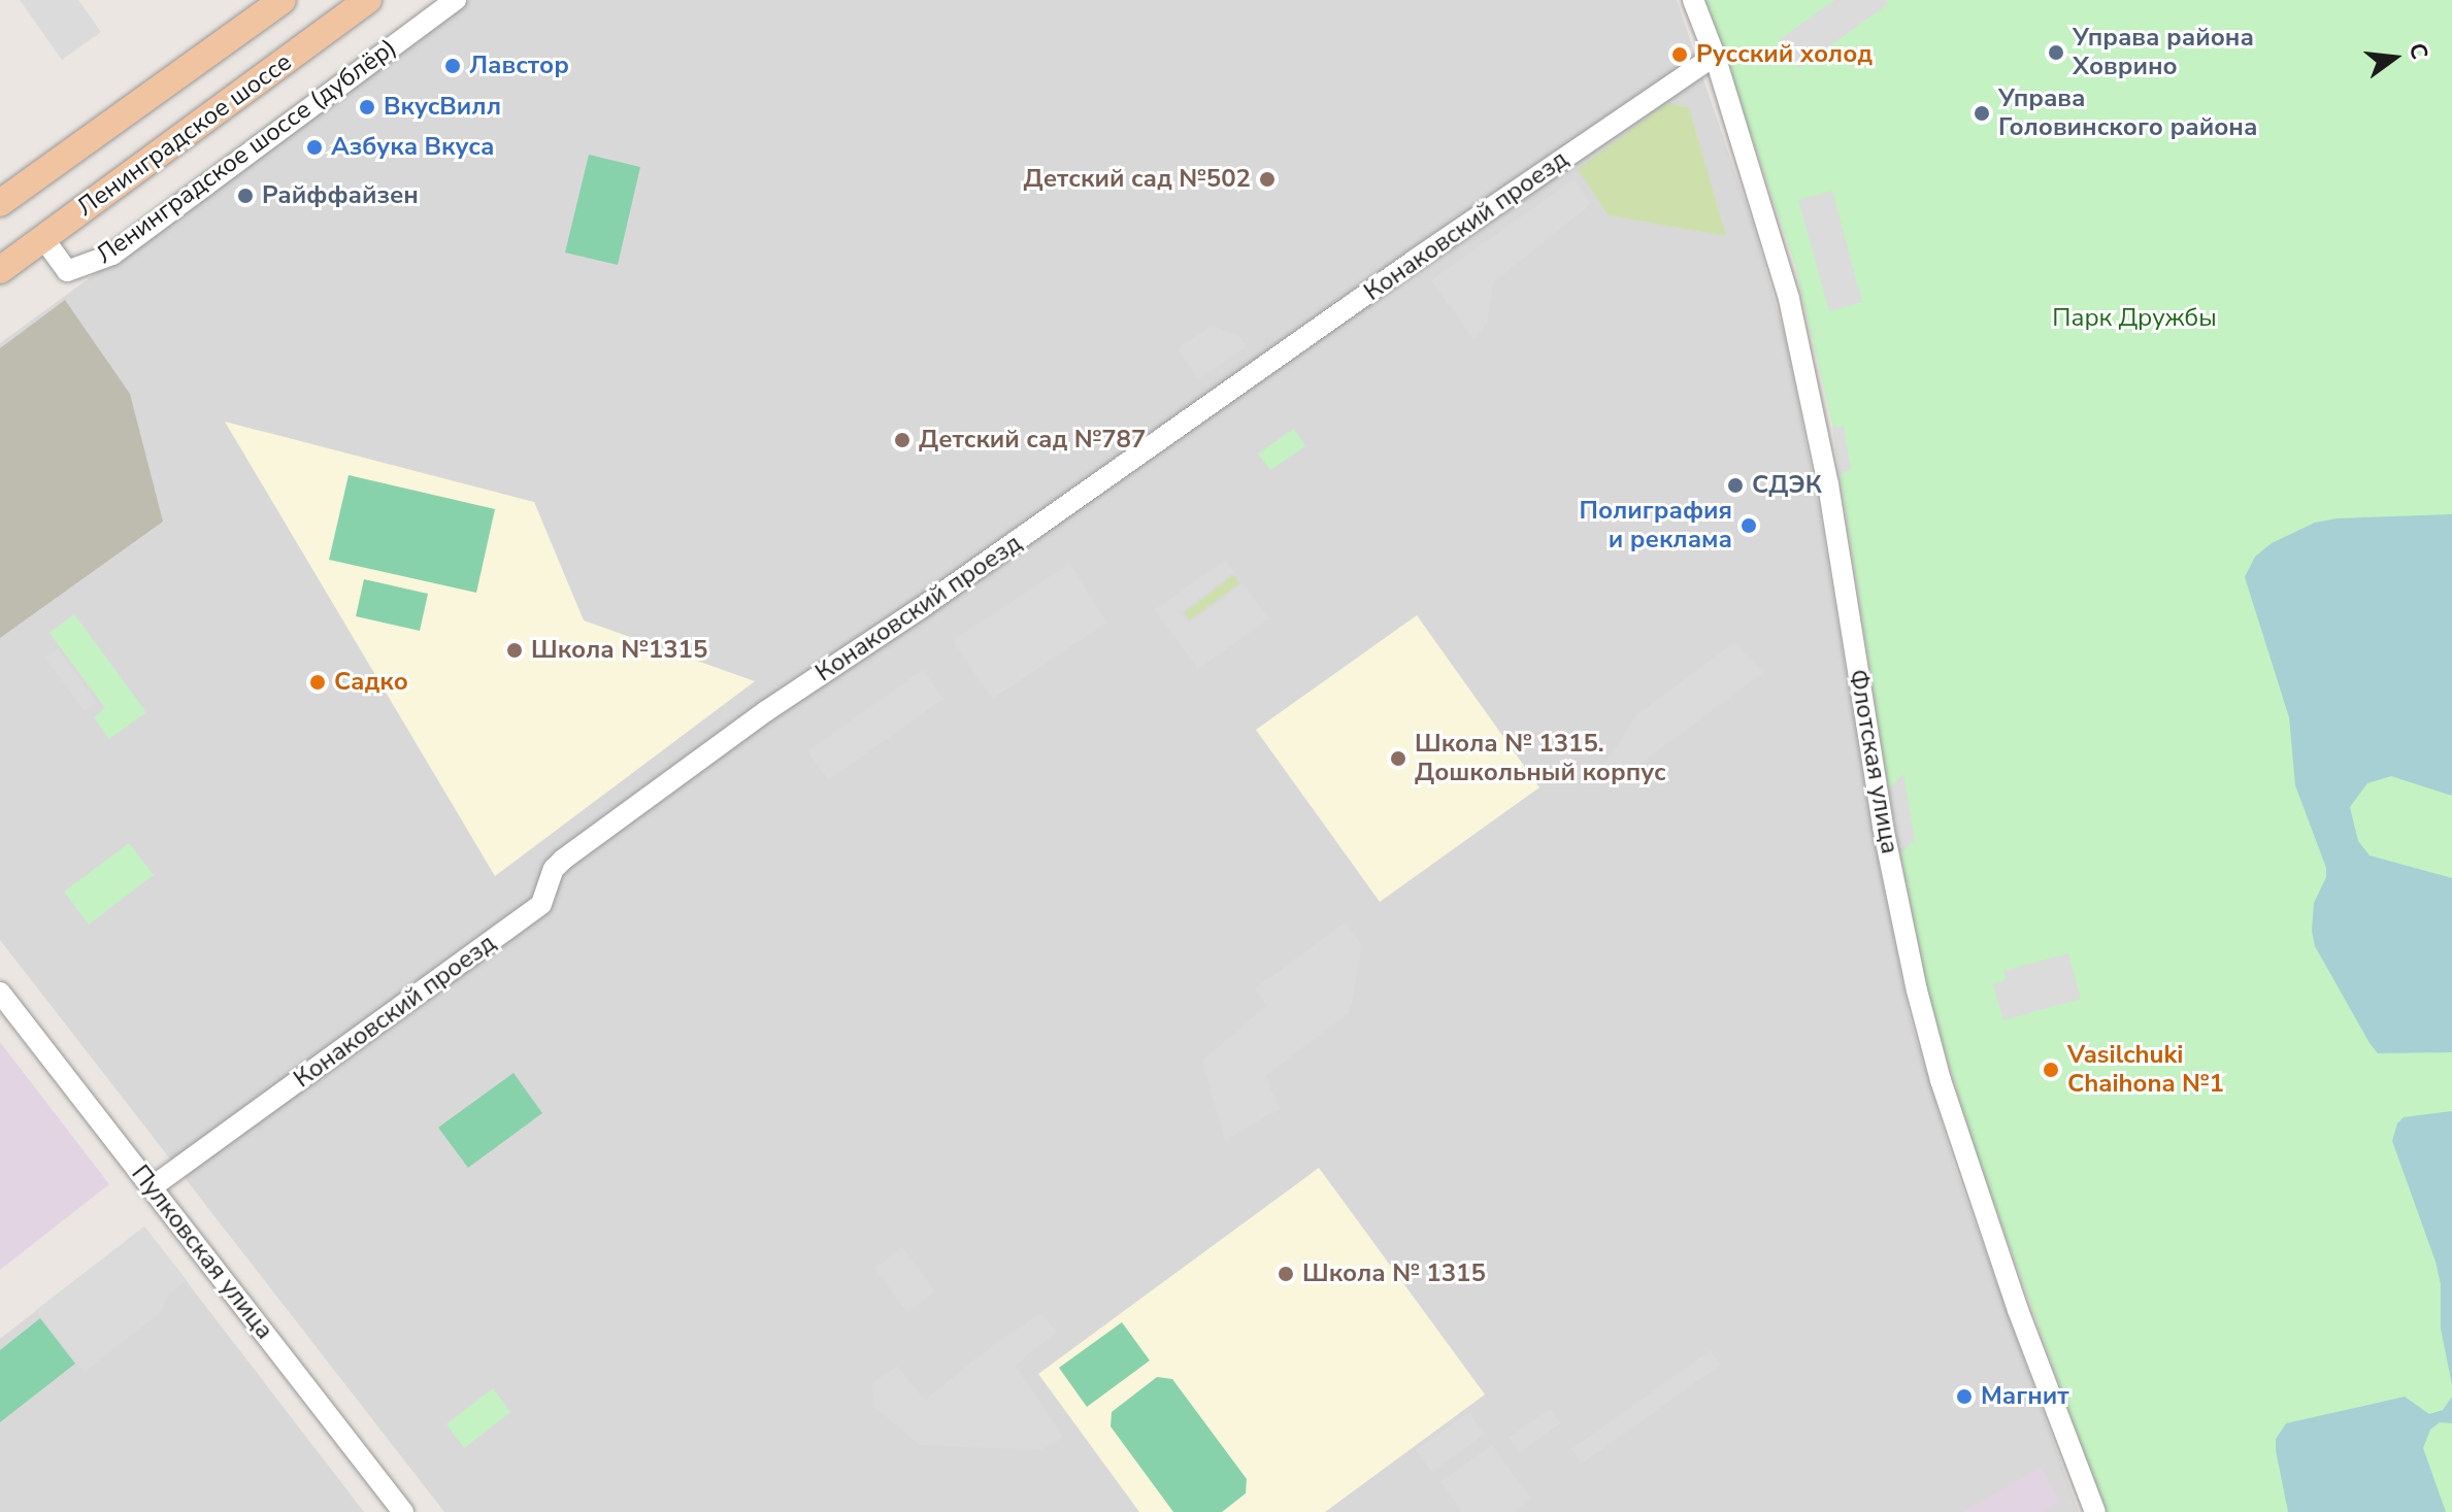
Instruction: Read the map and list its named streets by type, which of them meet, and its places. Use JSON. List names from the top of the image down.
{
  "streets": {
    "main road": ["Ленинградское шоссе"],
    "street": [
      "Ленинградское шоссе (дублёр)",
      "Конаковский проезд",
      "Флотская улица",
      "Пулковская улица"
    ]
  },
  "crossings": [
    ["Ленинградское шоссе", "Ленинградское шоссе (дублёр)"],
    ["Конаковский проезд", "Флотская улица"],
    ["Конаковский проезд", "Пулковская улица"]
  ],
  "parks": ["Парк Дружбы"],
  "places": [
    "Управа района Ховрино",
    "Русский холод",
    "Лавстор",
    "ВкусВилл",
    "Управа Головинского района",
    "Азбука Вкуса",
    "Детский сад №502",
    "Райффайзен",
    "Детский сад №787",
    "СДЭК",
    "Полиграфия и реклама",
    "Школа №1315",
    "Садко",
    "Школа № 1315. Дошкольный корпус",
    "Vasilchuki Chaihona №1",
    "Школа № 1315",
    "Магнит"
  ],
  "north": "right"
}
